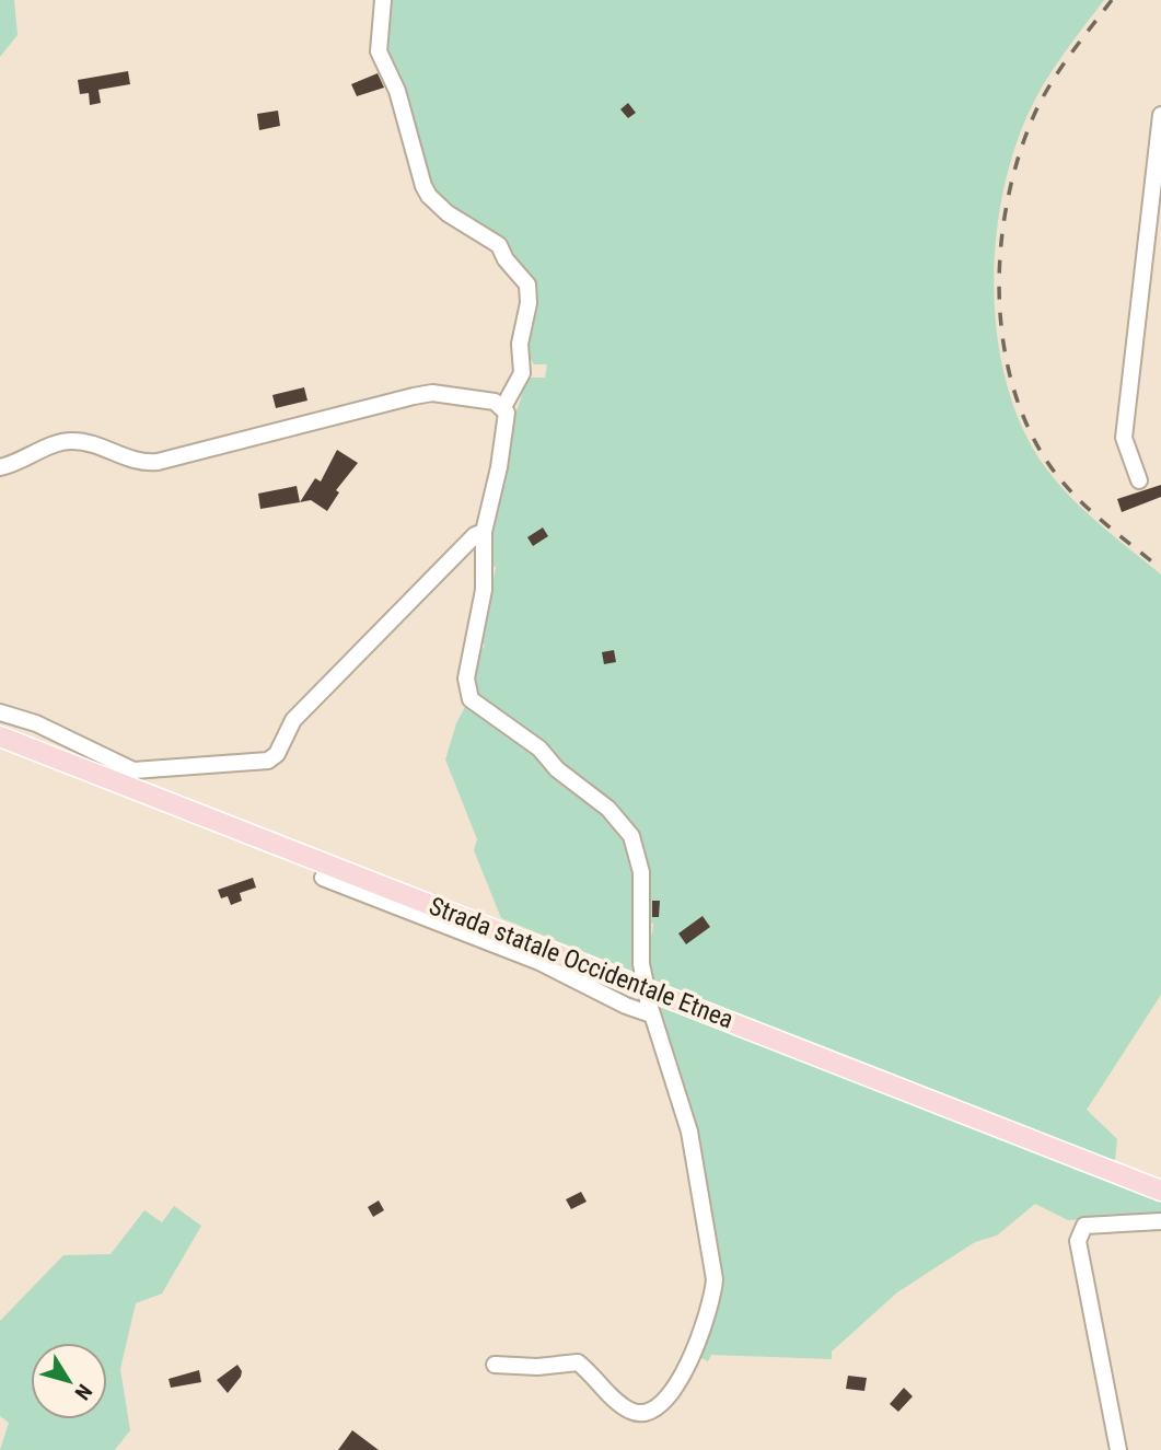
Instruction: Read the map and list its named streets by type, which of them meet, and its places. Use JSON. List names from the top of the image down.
{
  "streets": {
    "main road": ["Strada statale Occidentale Etnea"]
  },
  "north": "bottom right"
}
